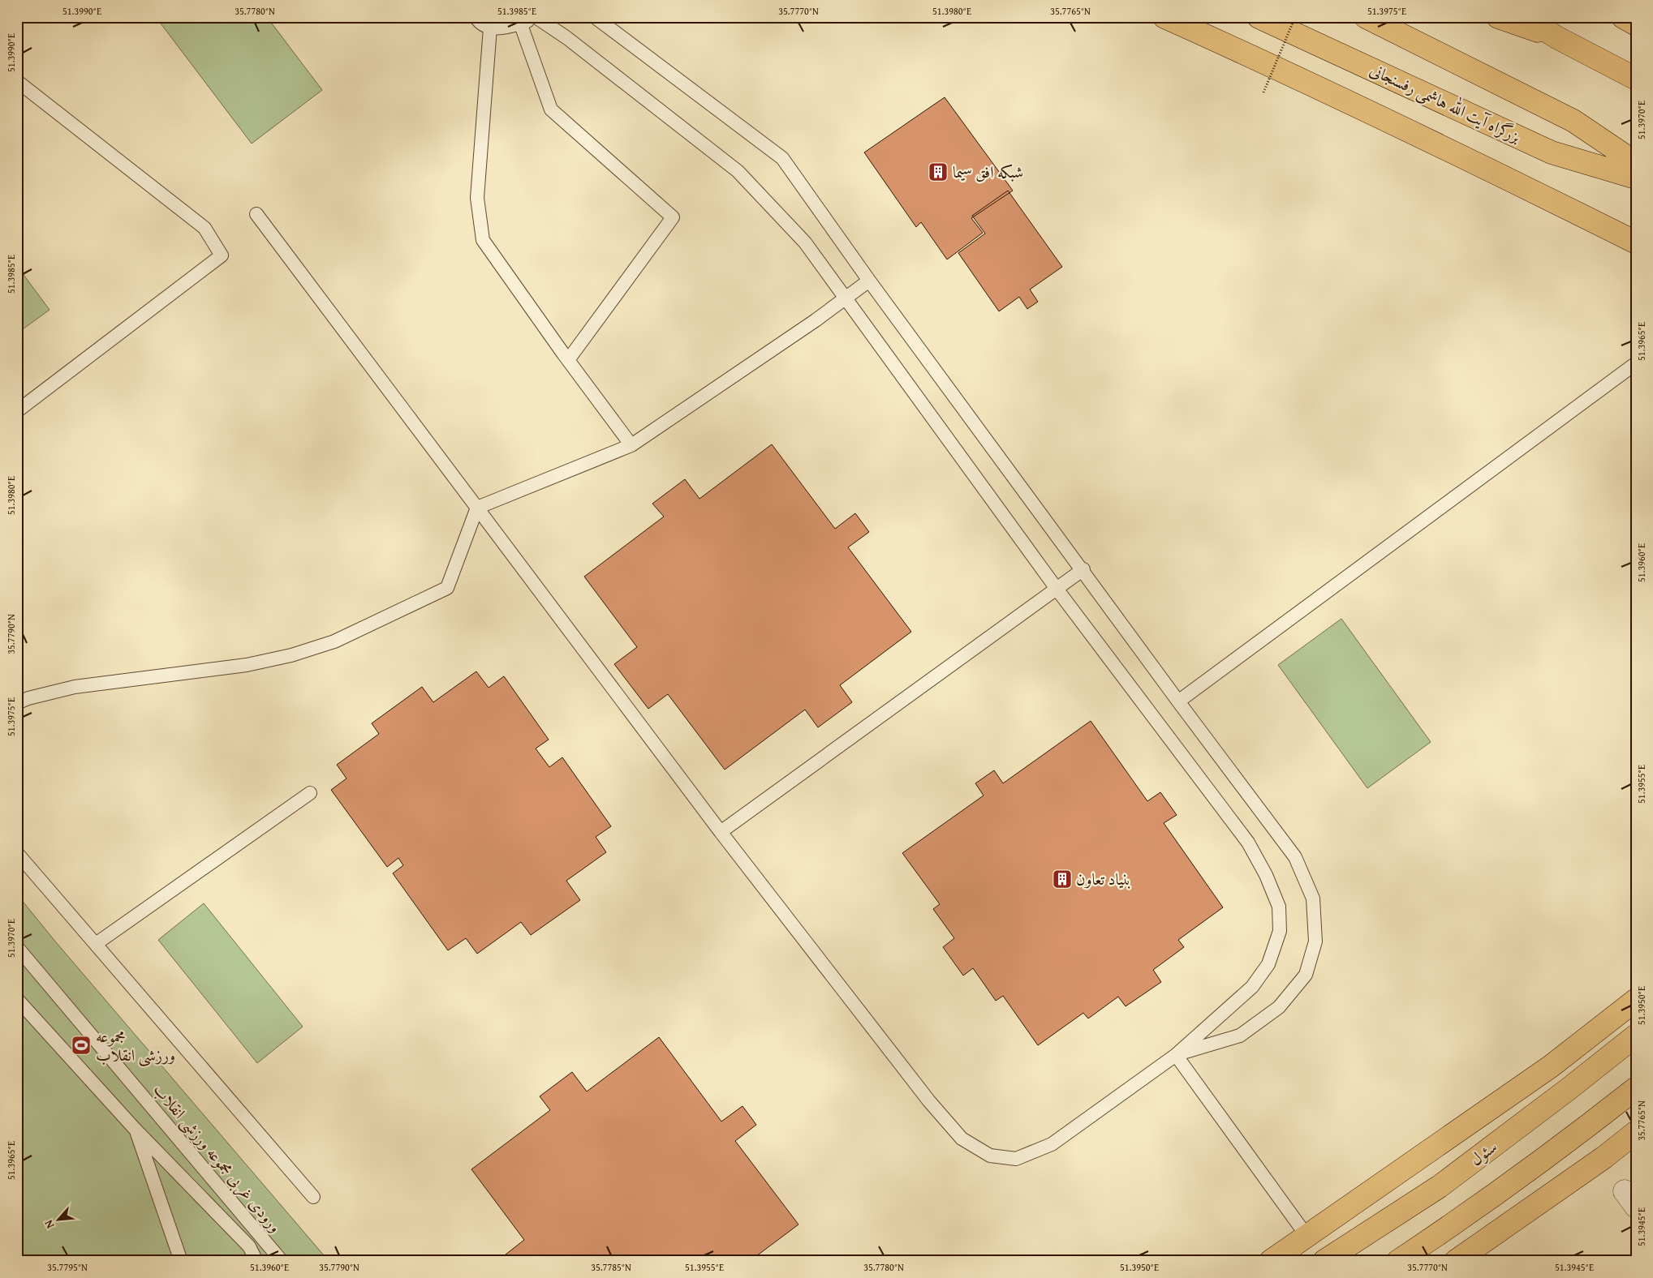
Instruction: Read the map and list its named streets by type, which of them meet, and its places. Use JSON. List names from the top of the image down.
{
  "streets": {
    "main road": ["بزرگراه آیت الله هاشمی رفسنجانی", "سئول"],
    "lane": ["ورودی غربی مجموعه ورزشی انقلاب"]
  },
  "places": {
    "building": ["شبکه افق سیما", "بنیاد تعاون"],
    "sports": ["مجموعه ورزشی انقلاب"]
  },
  "north": "bottom left",
  "coordinates": [
    "51.3990°E",
    "35.7780°N",
    "51.3985°E",
    "35.7770°N",
    "51.3980°E",
    "35.7765°N",
    "51.3975°E",
    "51.3970°E",
    "51.3965°E",
    "51.3960°E",
    "35.7790°N",
    "51.3955°E",
    "51.3950°E",
    "51.3945°E",
    "35.7795°N",
    "35.7785°N"
  ]
}
